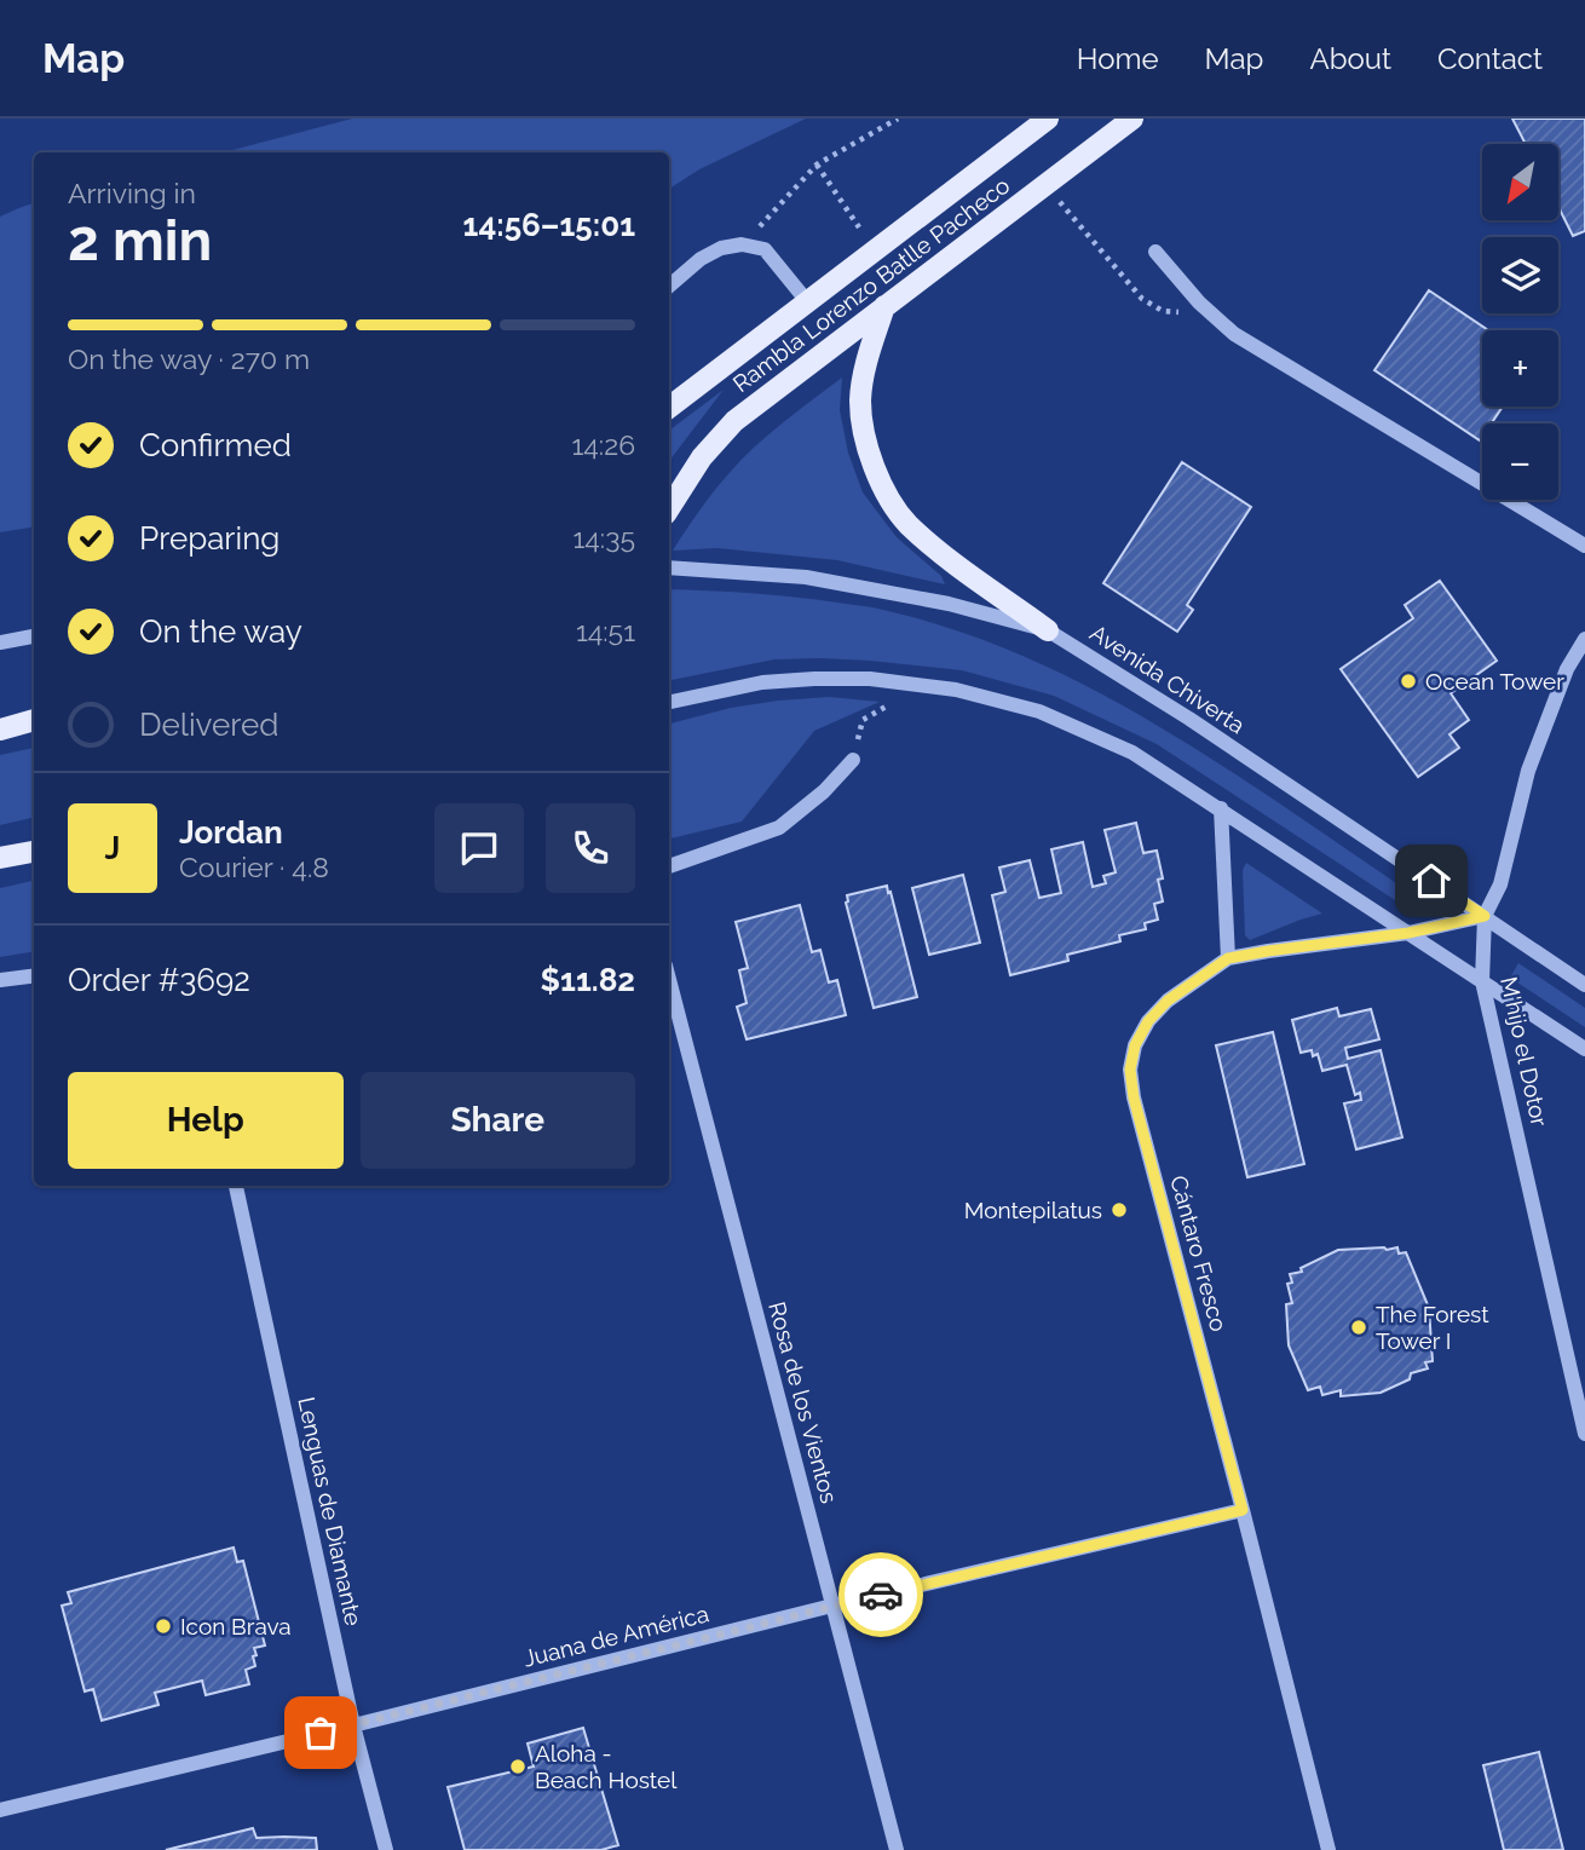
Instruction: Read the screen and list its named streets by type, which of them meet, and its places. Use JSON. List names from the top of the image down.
{
  "streets": {
    "main road": ["Rambla Lorenzo Batlle Pacheco"],
    "street": [
      "Avenida Chiverta",
      "M'hijo el Dotor",
      "Cántaro Fresco",
      "Rosa de los Vientos",
      "Lenguas de Diamante",
      "Juana de América"
    ]
  },
  "crossings": [
    ["Avenida Chiverta", "M'hijo el Dotor"],
    ["Avenida Chiverta", "Cántaro Fresco"],
    ["M'hijo el Dotor", "Cántaro Fresco"],
    ["Cántaro Fresco", "Juana de América"],
    ["Rosa de los Vientos", "Juana de América"],
    ["Lenguas de Diamante", "Juana de América"]
  ],
  "places": [
    "Ocean Tower",
    "Montepilatus",
    "The Forest Tower I",
    "Icon Brava",
    "Aloha - Beach Hostel"
  ],
  "north": "bottom left",
  "page": {
    "header": "Map",
    "nav": [
      "Home",
      "Map",
      "About",
      "Contact"
    ],
    "map_buttons": ["+", "−"],
    "heading": ["2 min", "Arriving in", "14:56–15:01"],
    "panel": [
      "Jordan",
      "Courier · 4.8",
      "Order #3692",
      "$11.82"
    ],
    "bar": "On the way · 270 m",
    "list": [
      ["Confirmed", "14:26"],
      ["Preparing", "14:35"],
      ["On the way", "14:51"],
      "Delivered"
    ],
    "round": "J",
    "buttons": ["Help", "Share"]
  }
}
